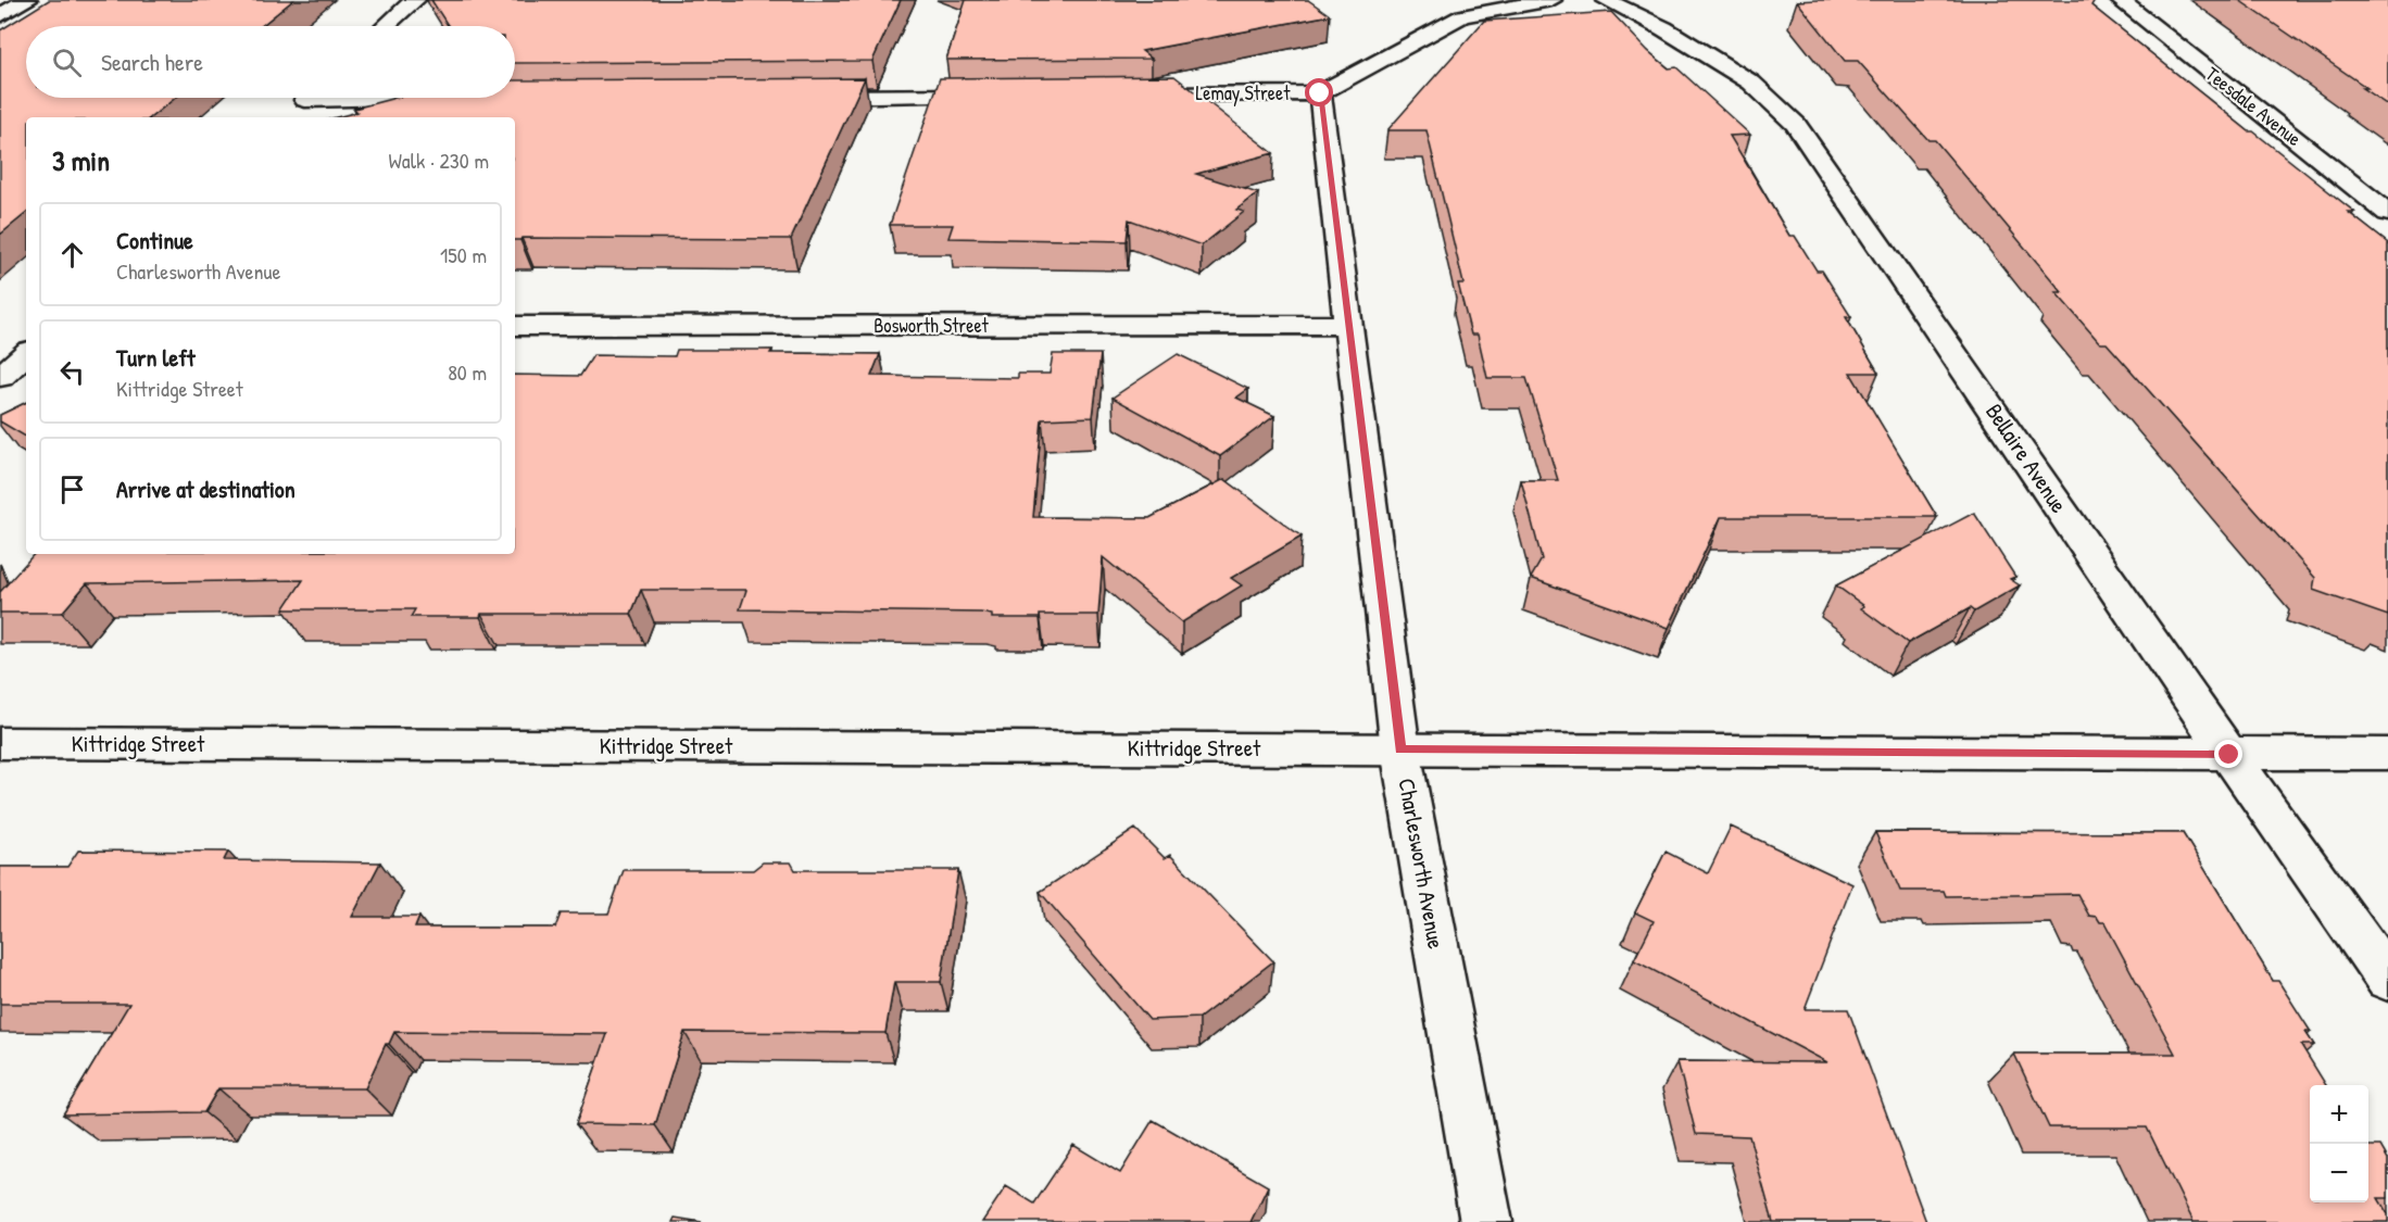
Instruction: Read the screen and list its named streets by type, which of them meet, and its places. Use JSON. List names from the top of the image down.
{
  "streets": {
    "street": [
      "Lemay Street",
      "Teesdale Avenue",
      "Bosworth Street",
      "Bellaire Avenue",
      "Kittridge Street",
      "Charlesworth Avenue"
    ]
  },
  "crossings": [
    ["Lemay Street", "Charlesworth Avenue"],
    ["Bosworth Street", "Charlesworth Avenue"],
    ["Bellaire Avenue", "Kittridge Street"],
    ["Kittridge Street", "Charlesworth Avenue"]
  ],
  "page": {
    "search": "Search here",
    "heading": ["3 min", "Walk · 230 m"],
    "list": [
      ["Continue", "Charlesworth Avenue", "150 m"],
      ["Turn left", "Kittridge Street", "80 m"],
      "Arrive at destination"
    ],
    "map_buttons": ["+", "−"]
  }
}
